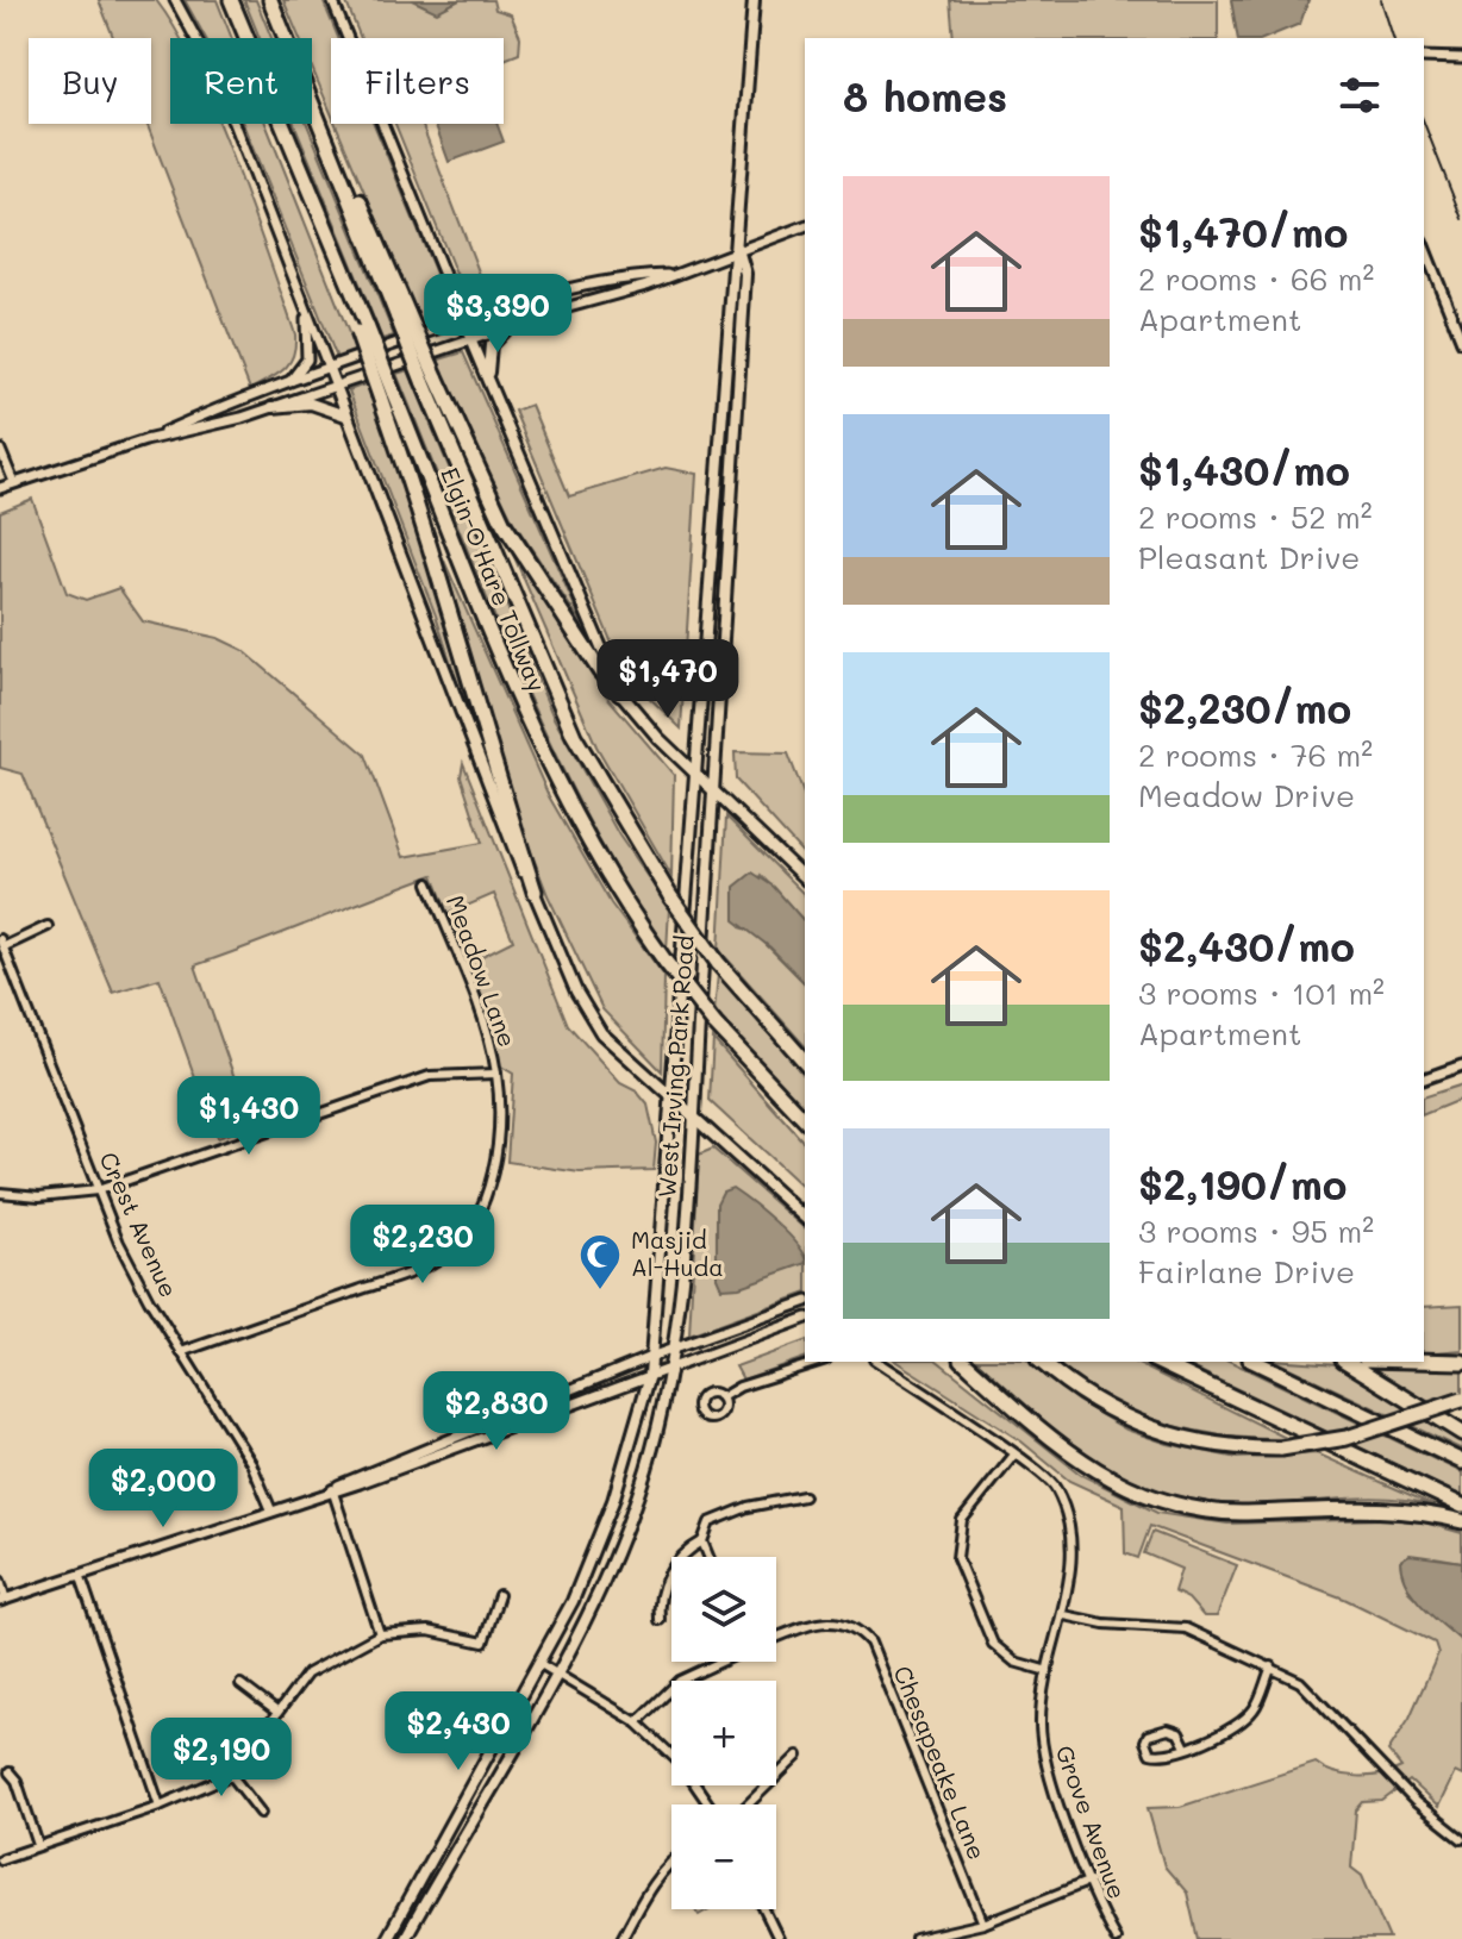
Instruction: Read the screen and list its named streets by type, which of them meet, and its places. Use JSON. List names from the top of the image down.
{
  "streets": {
    "highway": ["Elgin-O'Hare Tollway"],
    "main road": ["West Irving Park Road"],
    "street": [
      "Meadow Lane",
      "Crest Avenue",
      "Chesapeake Lane",
      "Grove Avenue"
    ]
  },
  "crossings": [
    ["Meadow Lane", "Crest Avenue"]
  ],
  "places": {
    "mosque": ["Masjid Al-Huda"]
  },
  "page": {
    "chip": ["Buy", "Rent", "Filters"],
    "heading": "8 homes",
    "list": [
      {
        "name": "$1,470/mo",
        "note": "2 rooms · 66 m² · Apartment"
      },
      {
        "name": "$1,430/mo",
        "note": "2 rooms · 52 m² · Pleasant Drive"
      },
      {
        "name": "$2,230/mo",
        "note": "2 rooms · 76 m² · Meadow Drive"
      },
      {
        "name": "$2,430/mo",
        "note": "3 rooms · 101 m² · Apartment"
      },
      {
        "name": "$2,190/mo",
        "note": "3 rooms · 95 m² · Fairlane Drive"
      }
    ],
    "price": [
      "$3,390",
      "$1,470",
      "$1,430",
      "$2,230",
      "$2,830",
      "$2,000",
      "$2,430",
      "$2,190"
    ],
    "map_buttons": ["+", "−"]
  }
}
